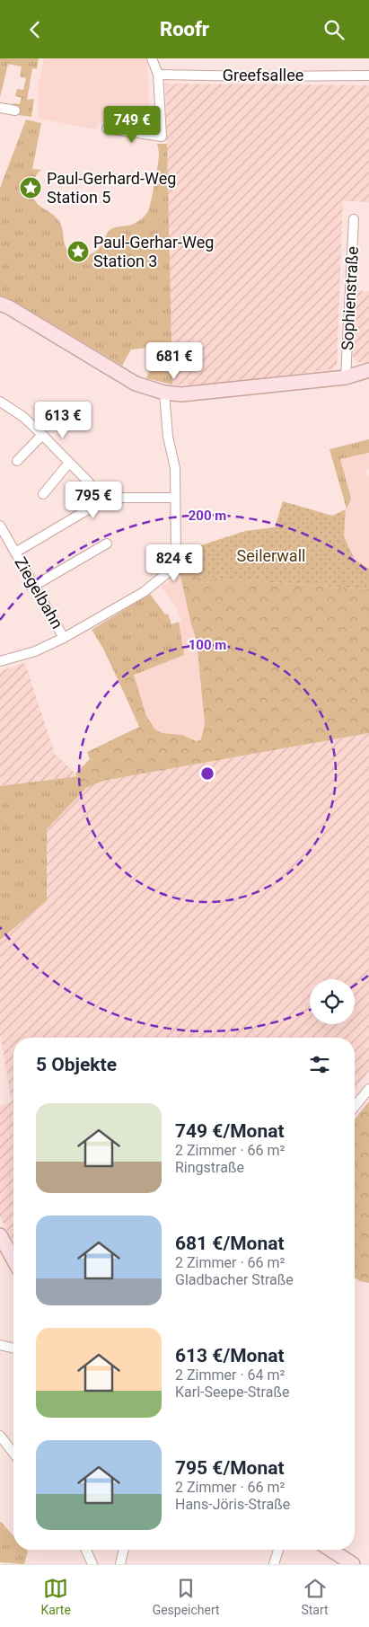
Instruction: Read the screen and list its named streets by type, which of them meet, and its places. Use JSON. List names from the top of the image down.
{
  "streets": {
    "street": ["Greefsallee", "Sophienstraße", "Ziegelbahn"]
  },
  "parks": ["Seilerwall"],
  "places": {
    "place": ["Paul-Gerhard-Weg Station 5", "Paul-Gerhar-Weg Station 3"]
  },
  "page": {
    "header": "Roofr",
    "price": [
      "749 €",
      "681 €",
      "613 €",
      "795 €",
      "824 €"
    ],
    "heading": "5 Objekte",
    "list": [
      {
        "name": "749 €/Monat",
        "note": "2 Zimmer · 66 m² · Ringstraße"
      },
      {
        "name": "681 €/Monat",
        "note": "2 Zimmer · 66 m² · Gladbacher Straße"
      },
      {
        "name": "613 €/Monat",
        "note": "2 Zimmer · 64 m² · Karl-Seepe-Straße"
      },
      {
        "name": "795 €/Monat",
        "note": "2 Zimmer · 66 m² · Hans-Jöris-Straße"
      }
    ],
    "tabs": ["Karte", "Gespeichert", "Start"]
  },
  "rings": ["200 m", "100 m"]
}
